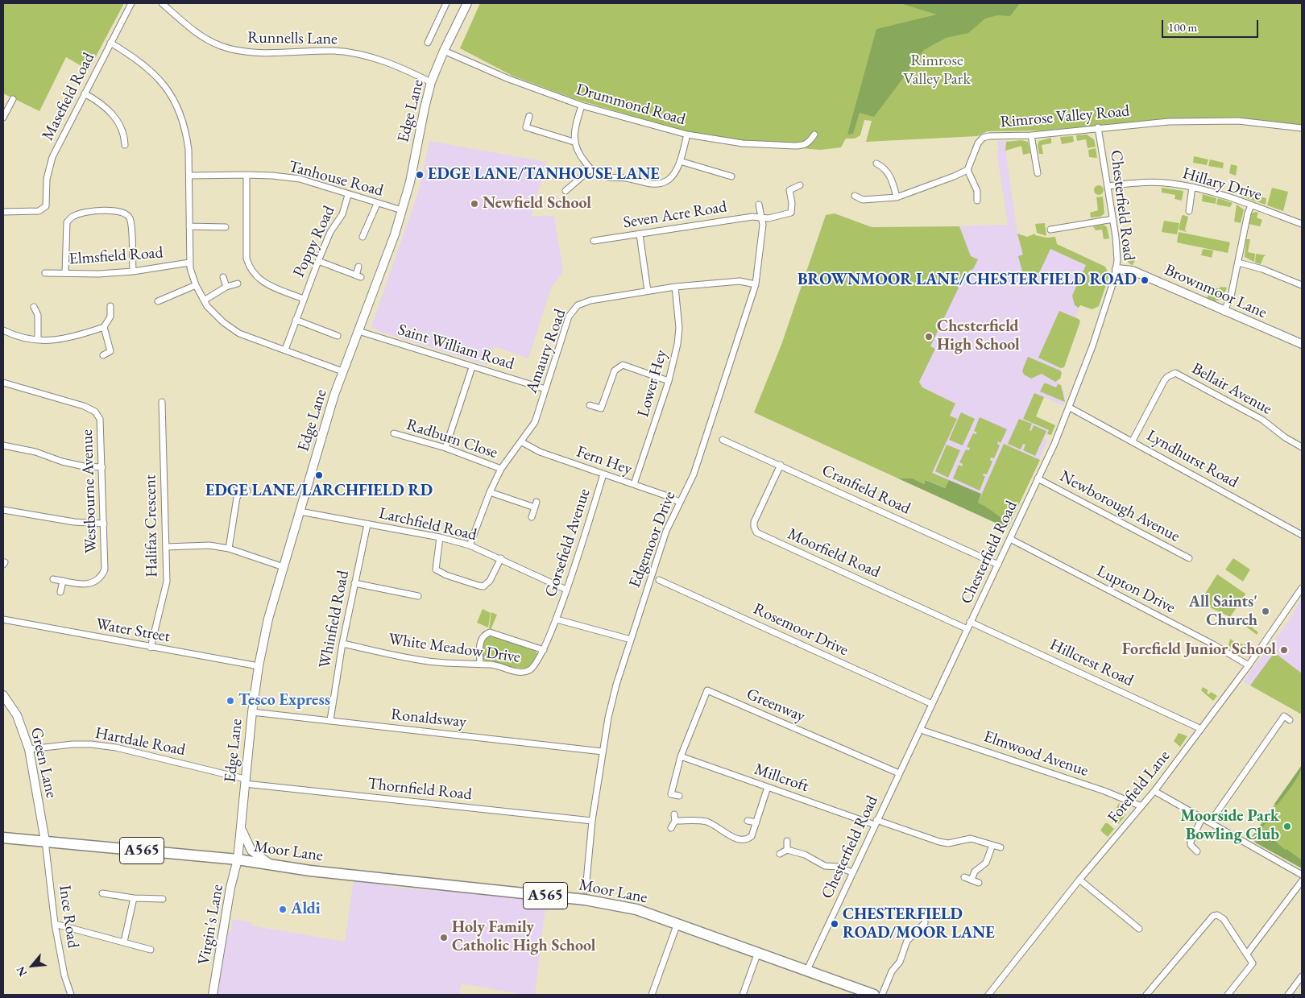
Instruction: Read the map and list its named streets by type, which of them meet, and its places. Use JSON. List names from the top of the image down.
{
  "streets": {
    "highway": ["A565", "Moor Lane"],
    "street": [
      "Runnells Lane",
      "Masefield Road",
      "Drummond Road",
      "Edge Lane",
      "Rimrose Valley Road",
      "Tanhouse Road",
      "Hillary Drive",
      "Chesterfield Road",
      "Seven Acre Road",
      "Poppy Road",
      "Elmsfield Road",
      "Brownmoor Lane",
      "Saint William Road",
      "Amaury Road",
      "Lower Hey",
      "Bellair Avenue",
      "Radburn Close",
      "Lyndhurst Road",
      "Fern Hey",
      "Cranfield Road",
      "Westbourne Avenue",
      "Newborough Avenue",
      "Larchfield Road",
      "Halifax Crescent",
      "Edgemoor Drive",
      "Gorsefield Avenue",
      "Moorfield Road",
      "Lupton Drive",
      "Whinfield Road",
      "Rosemoor Drive",
      "Water Street",
      "White Meadow Drive",
      "Hillcrest Road",
      "Greenway",
      "Ronaldsway",
      "Hartdale Road",
      "Elmwood Avenue",
      "Green Lane",
      "Millcroft",
      "Forefield Lane",
      "Thornfield Road",
      "Ince Road",
      "Virgin's Lane"
    ]
  },
  "crossings": [
    ["Runnells Lane", "Edge Lane"],
    ["Drummond Road", "Edge Lane"],
    ["Edge Lane", "Tanhouse Road"],
    ["Edge Lane", "Saint William Road"],
    ["Edge Lane", "Larchfield Road"],
    ["Edge Lane", "Water Street"],
    ["Edge Lane", "Ronaldsway"],
    ["Edge Lane", "Hartdale Road"],
    ["Edge Lane", "Thornfield Road"],
    ["Edge Lane", "A565"],
    ["Edge Lane", "Moor Lane"],
    ["Edge Lane", "Virgin's Lane"],
    ["Rimrose Valley Road", "Chesterfield Road"],
    ["Tanhouse Road", "Poppy Road"],
    ["Hillary Drive", "Chesterfield Road"],
    ["Chesterfield Road", "Brownmoor Lane"],
    ["Chesterfield Road", "Lyndhurst Road"],
    ["Chesterfield Road", "Cranfield Road"],
    ["Chesterfield Road", "Newborough Avenue"],
    ["Chesterfield Road", "Moorfield Road"],
    ["Chesterfield Road", "Lupton Drive"],
    ["Chesterfield Road", "Rosemoor Drive"],
    ["Chesterfield Road", "Hillcrest Road"],
    ["Chesterfield Road", "Greenway"],
    ["Chesterfield Road", "Elmwood Avenue"],
    ["Chesterfield Road", "Millcroft"],
    ["Chesterfield Road", "Moor Lane"],
    ["Seven Acre Road", "Edgemoor Drive"],
    ["Saint William Road", "Amaury Road"],
    ["Amaury Road", "Lower Hey"],
    ["Amaury Road", "Radburn Close"],
    ["Amaury Road", "Fern Hey"],
    ["Amaury Road", "Larchfield Road"],
    ["Amaury Road", "Edgemoor Drive"],
    ["Lower Hey", "Fern Hey"],
    ["Bellair Avenue", "Lyndhurst Road"],
    ["Fern Hey", "Edgemoor Drive"],
    ["Fern Hey", "Gorsefield Avenue"],
    ["Cranfield Road", "Moorfield Road"],
    ["Larchfield Road", "Gorsefield Avenue"],
    ["Larchfield Road", "Whinfield Road"],
    ["Halifax Crescent", "Water Street"],
    ["Edgemoor Drive", "Ronaldsway"],
    ["Edgemoor Drive", "Thornfield Road"],
    ["Gorsefield Avenue", "White Meadow Drive"],
    ["Lupton Drive", "Forefield Lane"],
    ["Whinfield Road", "White Meadow Drive"],
    ["Whinfield Road", "Ronaldsway"],
    ["Hillcrest Road", "Forefield Lane"],
    ["Greenway", "Millcroft"],
    ["Hartdale Road", "Green Lane"],
    ["Hartdale Road", "Thornfield Road"],
    ["Elmwood Avenue", "Forefield Lane"],
    ["Green Lane", "A565"],
    ["Green Lane", "Ince Road"],
    ["A565", "Moor Lane"],
    ["A565", "Ince Road"],
    ["A565", "Virgin's Lane"],
    ["Moor Lane", "Virgin's Lane"]
  ],
  "parks": ["Rimrose Valley Park"],
  "places": [
    "EDGE LANE/TANHOUSE LANE",
    "Newfield School",
    "BROWNMOOR LANE/CHESTERFIELD ROAD",
    "Chesterfield High School",
    "EDGE LANE/LARCHFIELD RD",
    "All Saints' Church",
    "Forefield Junior School",
    "Tesco Express",
    "Moorside Park Bowling Club",
    "Aldi",
    "CHESTERFIELD ROAD/MOOR LANE",
    "Holy Family Catholic High School"
  ],
  "scale_bar": "100 m",
  "north": "bottom left"
}
